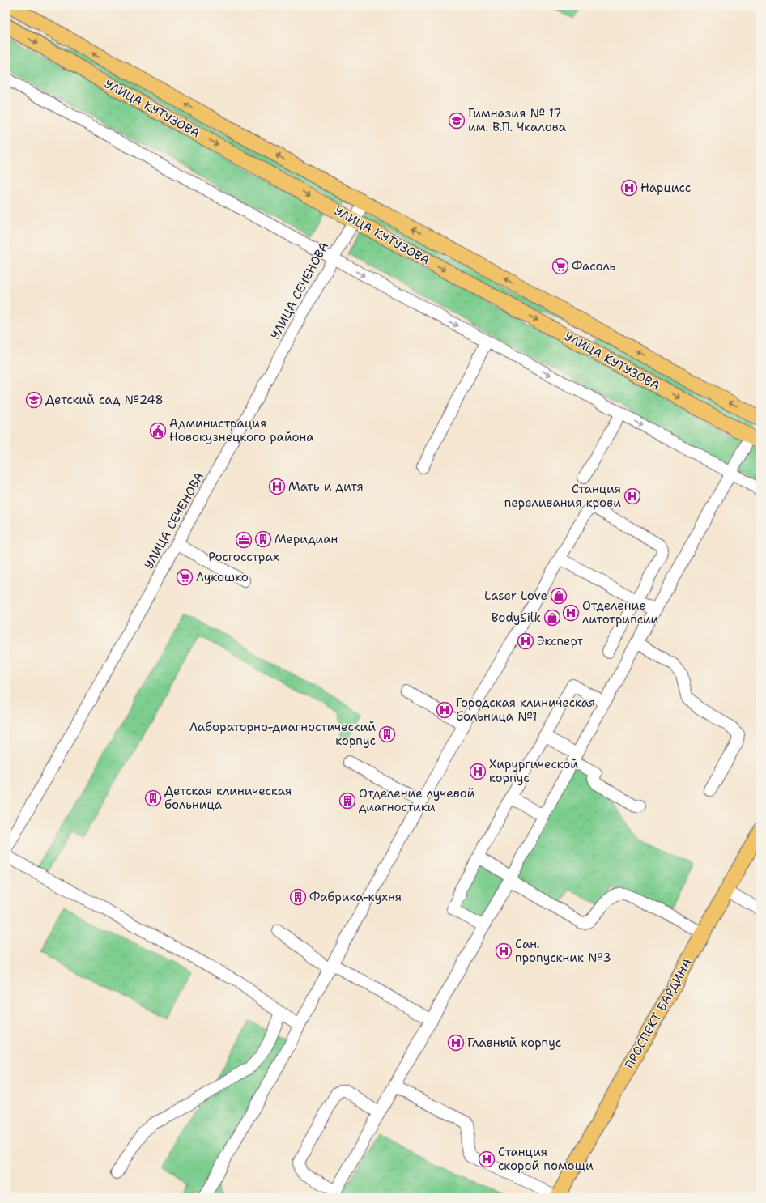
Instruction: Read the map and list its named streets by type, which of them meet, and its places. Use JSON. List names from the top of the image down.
{
  "streets": {
    "main road": ["УЛИЦА КУТУЗОВА", "ПРОСПЕКТ БАРДИНА"],
    "street": ["УЛИЦА СЕЧЕНОВА"]
  },
  "crossings": [
    ["УЛИЦА КУТУЗОВА", "УЛИЦА СЕЧЕНОВА"]
  ],
  "places": {
    "school or university": ["Гимназия № 17 им. В.П. Чкалова", "Детский сад №248"],
    "hospital": [
      "Нарцисс",
      "Мать и дитя",
      "Станция переливания крови",
      "Отделение литотрипсии",
      "Эксперт",
      "Городская клиническая больница №1",
      "Хирургической корпус",
      "Сан. пропускник №3",
      "Главный корпус",
      "Станция скорой помощи"
    ],
    "supermarket": ["Фасоль", "Лукошко"],
    "public building": ["Администрация Новокузнецкого района"],
    "building": [
      "Меридиан",
      "Лабораторно-диагностический корпус",
      "Детская клиническая больница",
      "Отделение лучевой диагностики",
      "Фабрика-кухня"
    ],
    "office": ["Росгосстрах"],
    "shop": ["Laser Love", "BodySilk"]
  }
}
